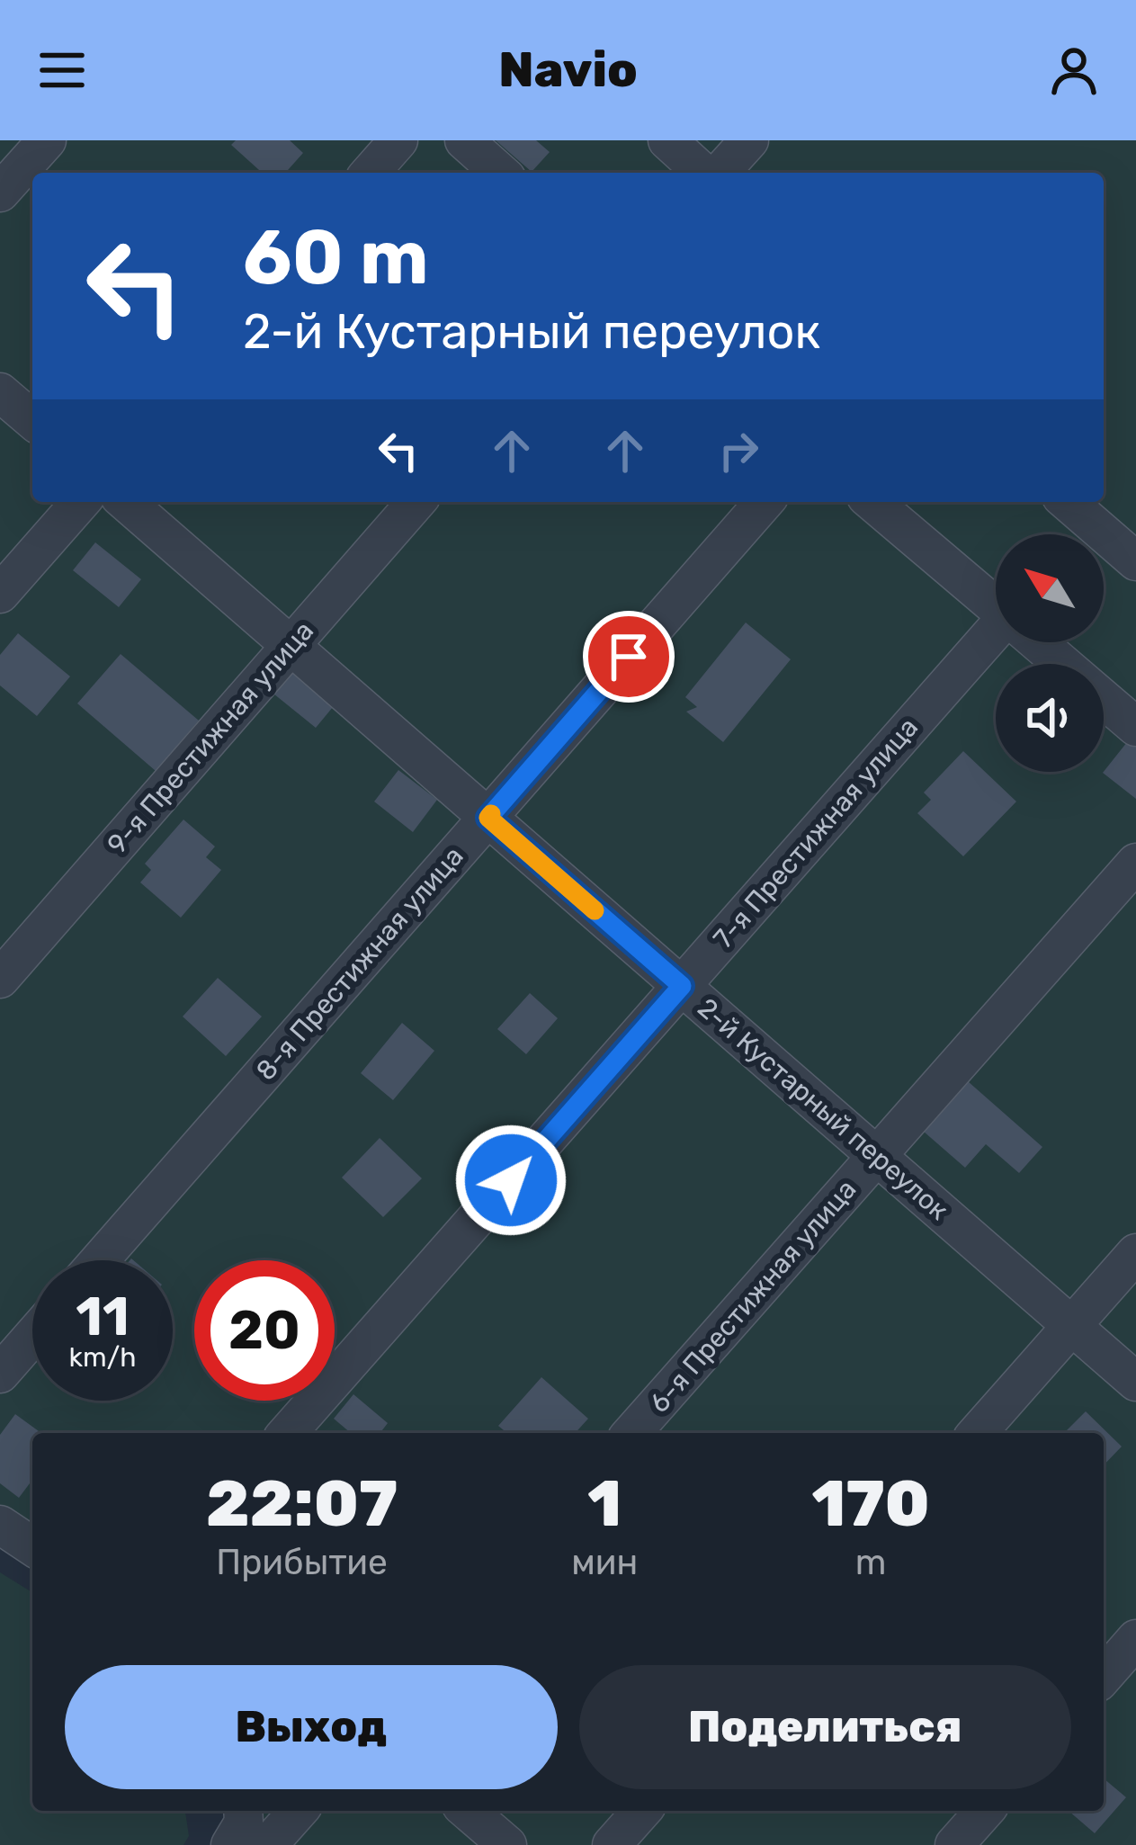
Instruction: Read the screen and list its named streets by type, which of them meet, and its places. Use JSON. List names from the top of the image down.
{
  "streets": {
    "street": [
      "9-я Престижная улица",
      "7-я Престижная улица",
      "8-я Престижная улица",
      "2-й Кустарный переулок",
      "6-я Престижная улица"
    ]
  },
  "crossings": [
    ["9-я Престижная улица", "2-й Кустарный переулок"],
    ["7-я Престижная улица", "2-й Кустарный переулок"],
    ["8-я Престижная улица", "2-й Кустарный переулок"],
    ["2-й Кустарный переулок", "6-я Престижная улица"]
  ],
  "north": "top left",
  "page": {
    "header": "Navio",
    "turn": ["60 m", "2-й Кустарный переулок"],
    "speed": "11 km/h",
    "limit": "20",
    "eta": [
      "22:07",
      "Прибытие",
      "1",
      "мин",
      "170",
      "m"
    ],
    "buttons": ["Выход", "Поделиться"]
  }
}
